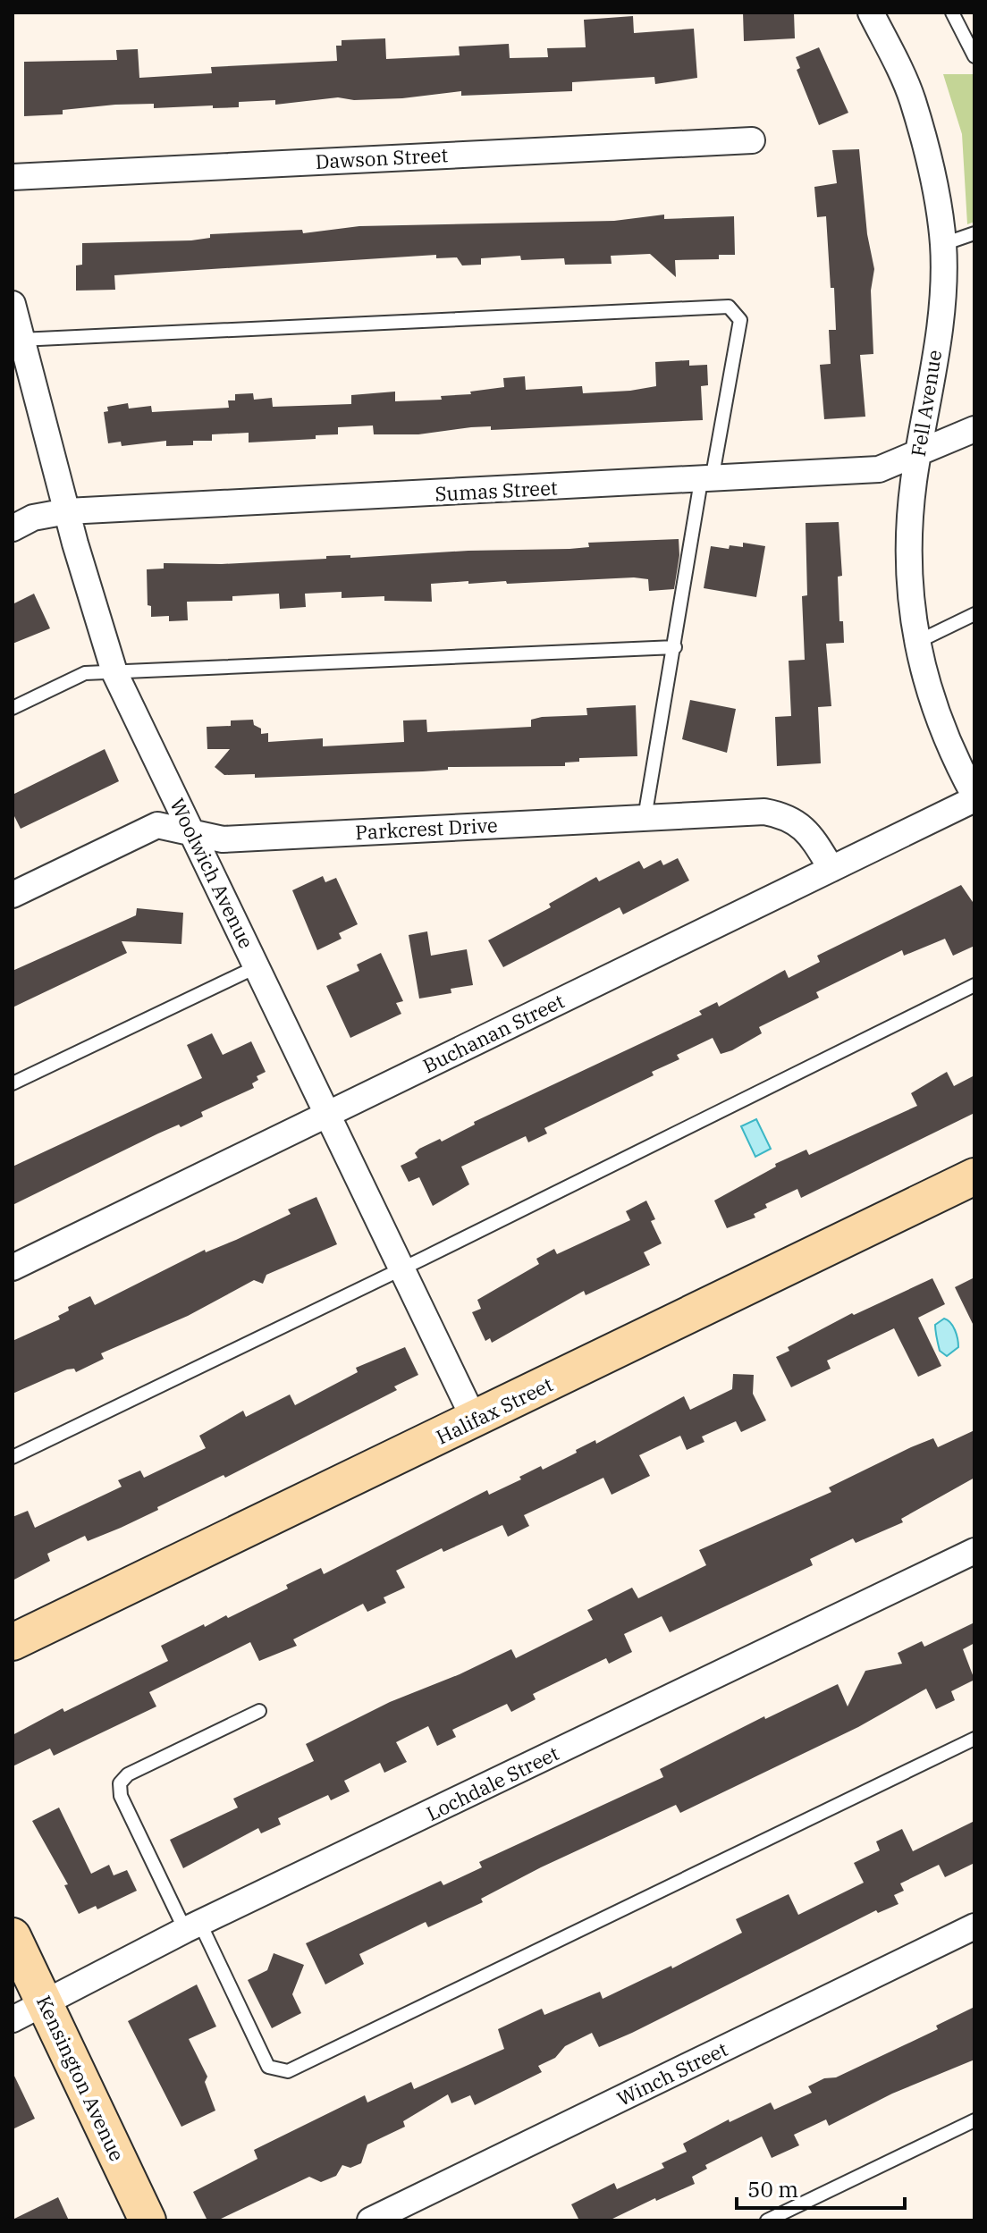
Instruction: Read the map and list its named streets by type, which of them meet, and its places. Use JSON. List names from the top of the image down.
{
  "streets": {
    "street": [
      "Dawson Street",
      "Fell Avenue",
      "Sumas Street",
      "Parkcrest Drive",
      "Woolwich Avenue",
      "Buchanan Street",
      "Halifax Street",
      "Lochdale Street",
      "Winch Street",
      "Kensington Avenue"
    ]
  },
  "crossings": [
    ["Fell Avenue", "Sumas Street"],
    ["Fell Avenue", "Buchanan Street"],
    ["Sumas Street", "Woolwich Avenue"],
    ["Parkcrest Drive", "Woolwich Avenue"],
    ["Parkcrest Drive", "Buchanan Street"],
    ["Woolwich Avenue", "Buchanan Street"],
    ["Woolwich Avenue", "Halifax Street"],
    ["Lochdale Street", "Kensington Avenue"]
  ],
  "scale_bar": "50 m"
}
